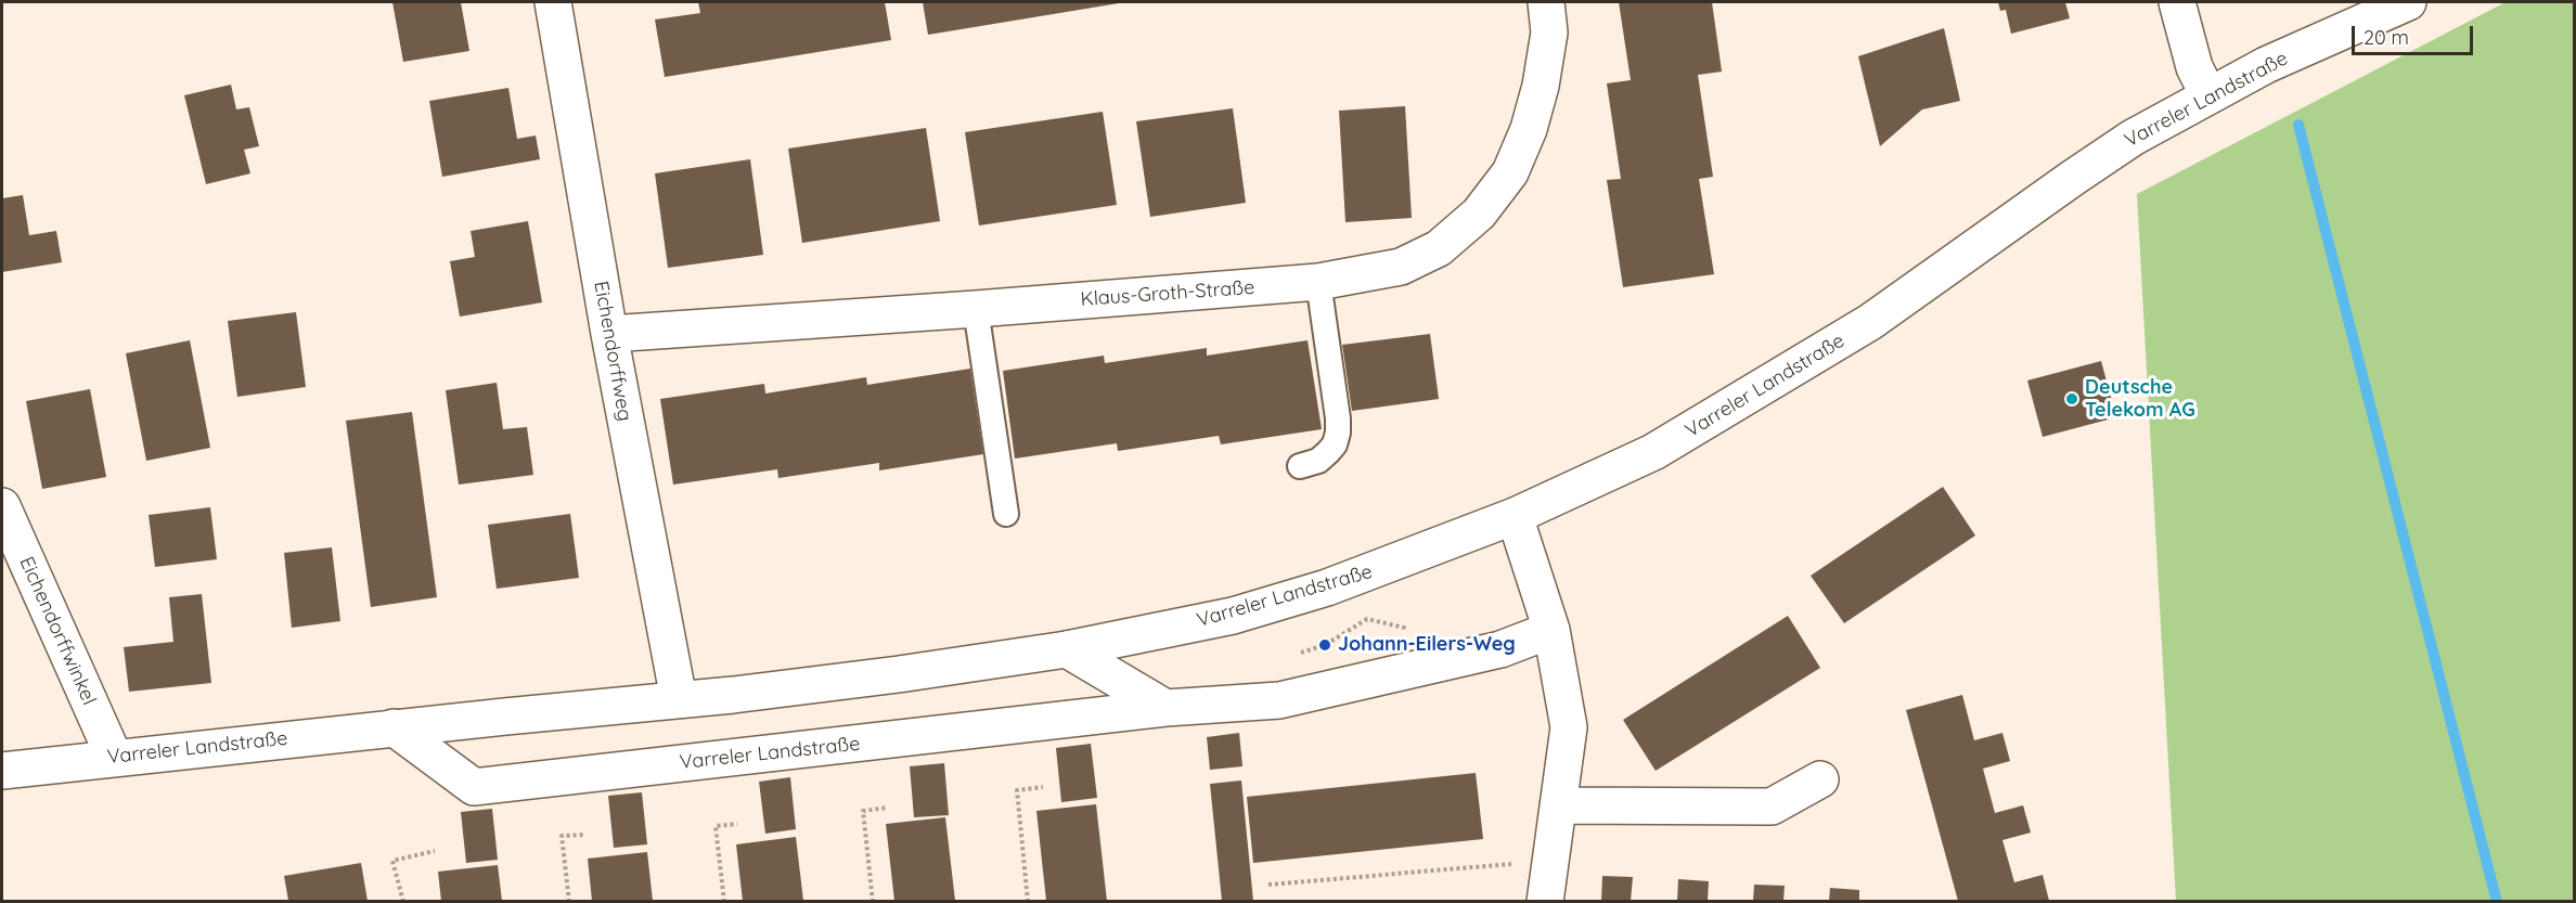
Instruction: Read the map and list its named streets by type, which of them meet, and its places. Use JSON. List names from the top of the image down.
{
  "streets": {
    "street": [
      "Varreler Landstraße",
      "Klaus-Groth-Straße",
      "Eichendorffweg",
      "Eichendorffwinkel"
    ]
  },
  "crossings": [
    ["Varreler Landstraße", "Eichendorffweg"],
    ["Varreler Landstraße", "Eichendorffwinkel"],
    ["Klaus-Groth-Straße", "Eichendorffweg"]
  ],
  "places": ["Deutsche Telekom AG", "Johann-Eilers-Weg"],
  "scale_bar": "20 m"
}
